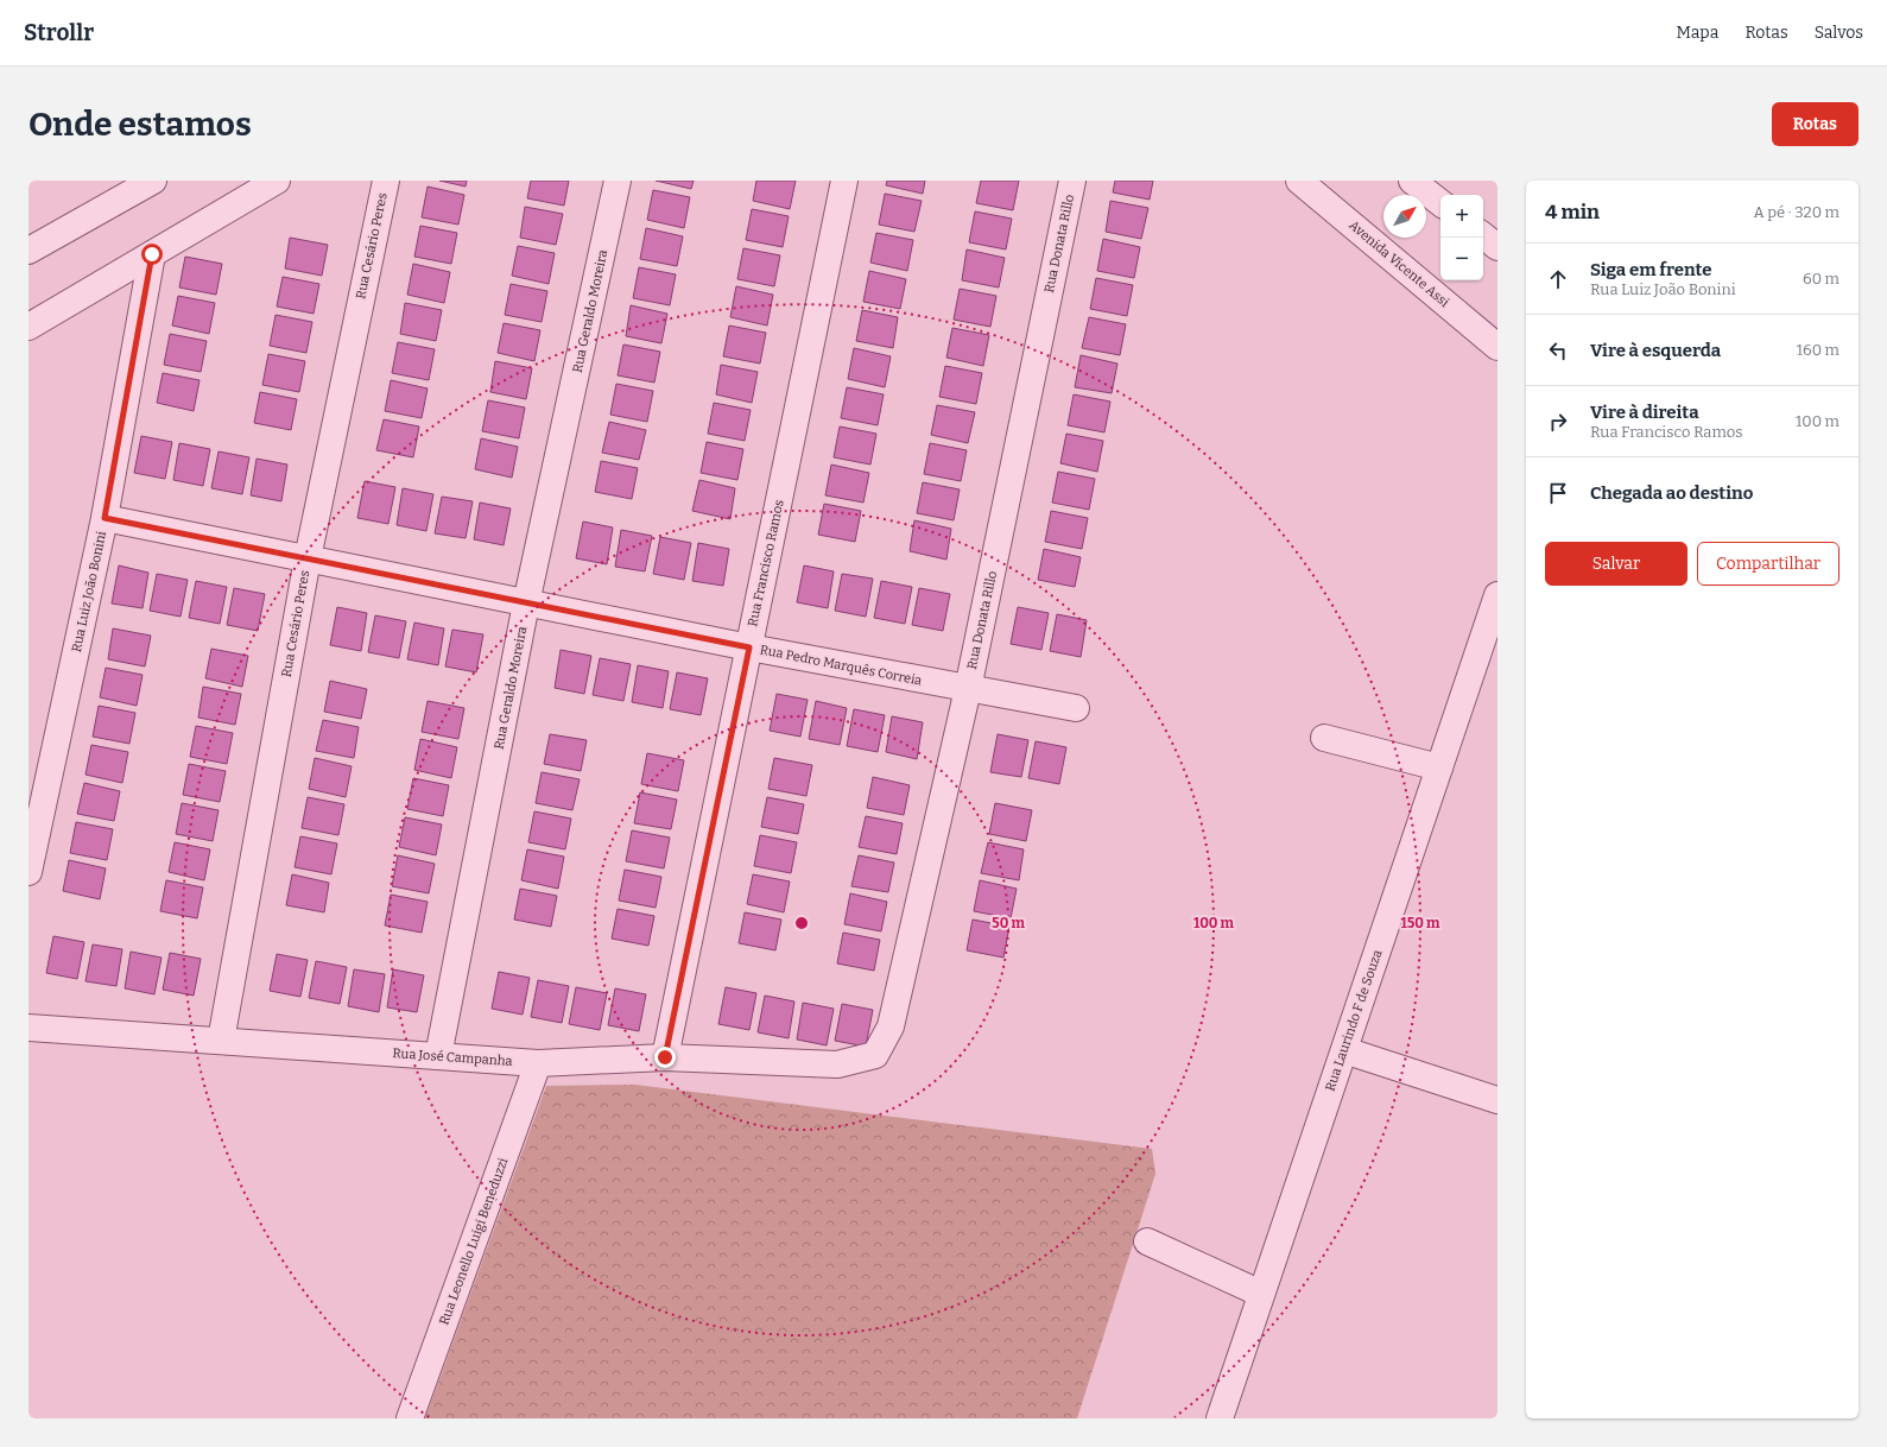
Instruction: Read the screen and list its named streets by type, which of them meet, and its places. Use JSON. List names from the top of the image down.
{
  "streets": {
    "street": [
      "Rua Donata Rillo",
      "Rua Cesário Peres",
      "Avenida Vicente Assi",
      "Rua Geraldo Moreira",
      "Rua Francisco Ramos",
      "Rua Luiz João Bonini",
      "Rua Pedro Marquês Correia",
      "Rua Laurindo F de Souza",
      "Rua José Campanha",
      "Rua Leonello Luigi Beneduzzi"
    ]
  },
  "crossings": [
    ["Rua Donata Rillo", "Rua Pedro Marquês Correia"],
    ["Rua Donata Rillo", "Rua José Campanha"],
    ["Rua Cesário Peres", "Rua Pedro Marquês Correia"],
    ["Rua Cesário Peres", "Rua José Campanha"],
    ["Rua Geraldo Moreira", "Rua Pedro Marquês Correia"],
    ["Rua Geraldo Moreira", "Rua José Campanha"],
    ["Rua Francisco Ramos", "Rua Pedro Marquês Correia"],
    ["Rua Francisco Ramos", "Rua José Campanha"],
    ["Rua Luiz João Bonini", "Rua Pedro Marquês Correia"],
    ["Rua José Campanha", "Rua Leonello Luigi Beneduzzi"]
  ],
  "north": "top right",
  "page": {
    "header": "Strollr",
    "nav": ["Mapa", "Rotas", "Salvos"],
    "buttons": [
      "Rotas",
      ["Salvar", "Compartilhar"]
    ],
    "title": "Onde estamos",
    "heading": ["4 min", "A pé · 320 m"],
    "map_buttons": ["+", "−"],
    "list": [
      ["Siga em frente", "Rua Luiz João Bonini", "60 m"],
      ["Vire à esquerda", "160 m"],
      ["Vire à direita", "Rua Francisco Ramos", "100 m"],
      "Chegada ao destino"
    ]
  },
  "rings": ["50 m", "100 m", "150 m"]
}
